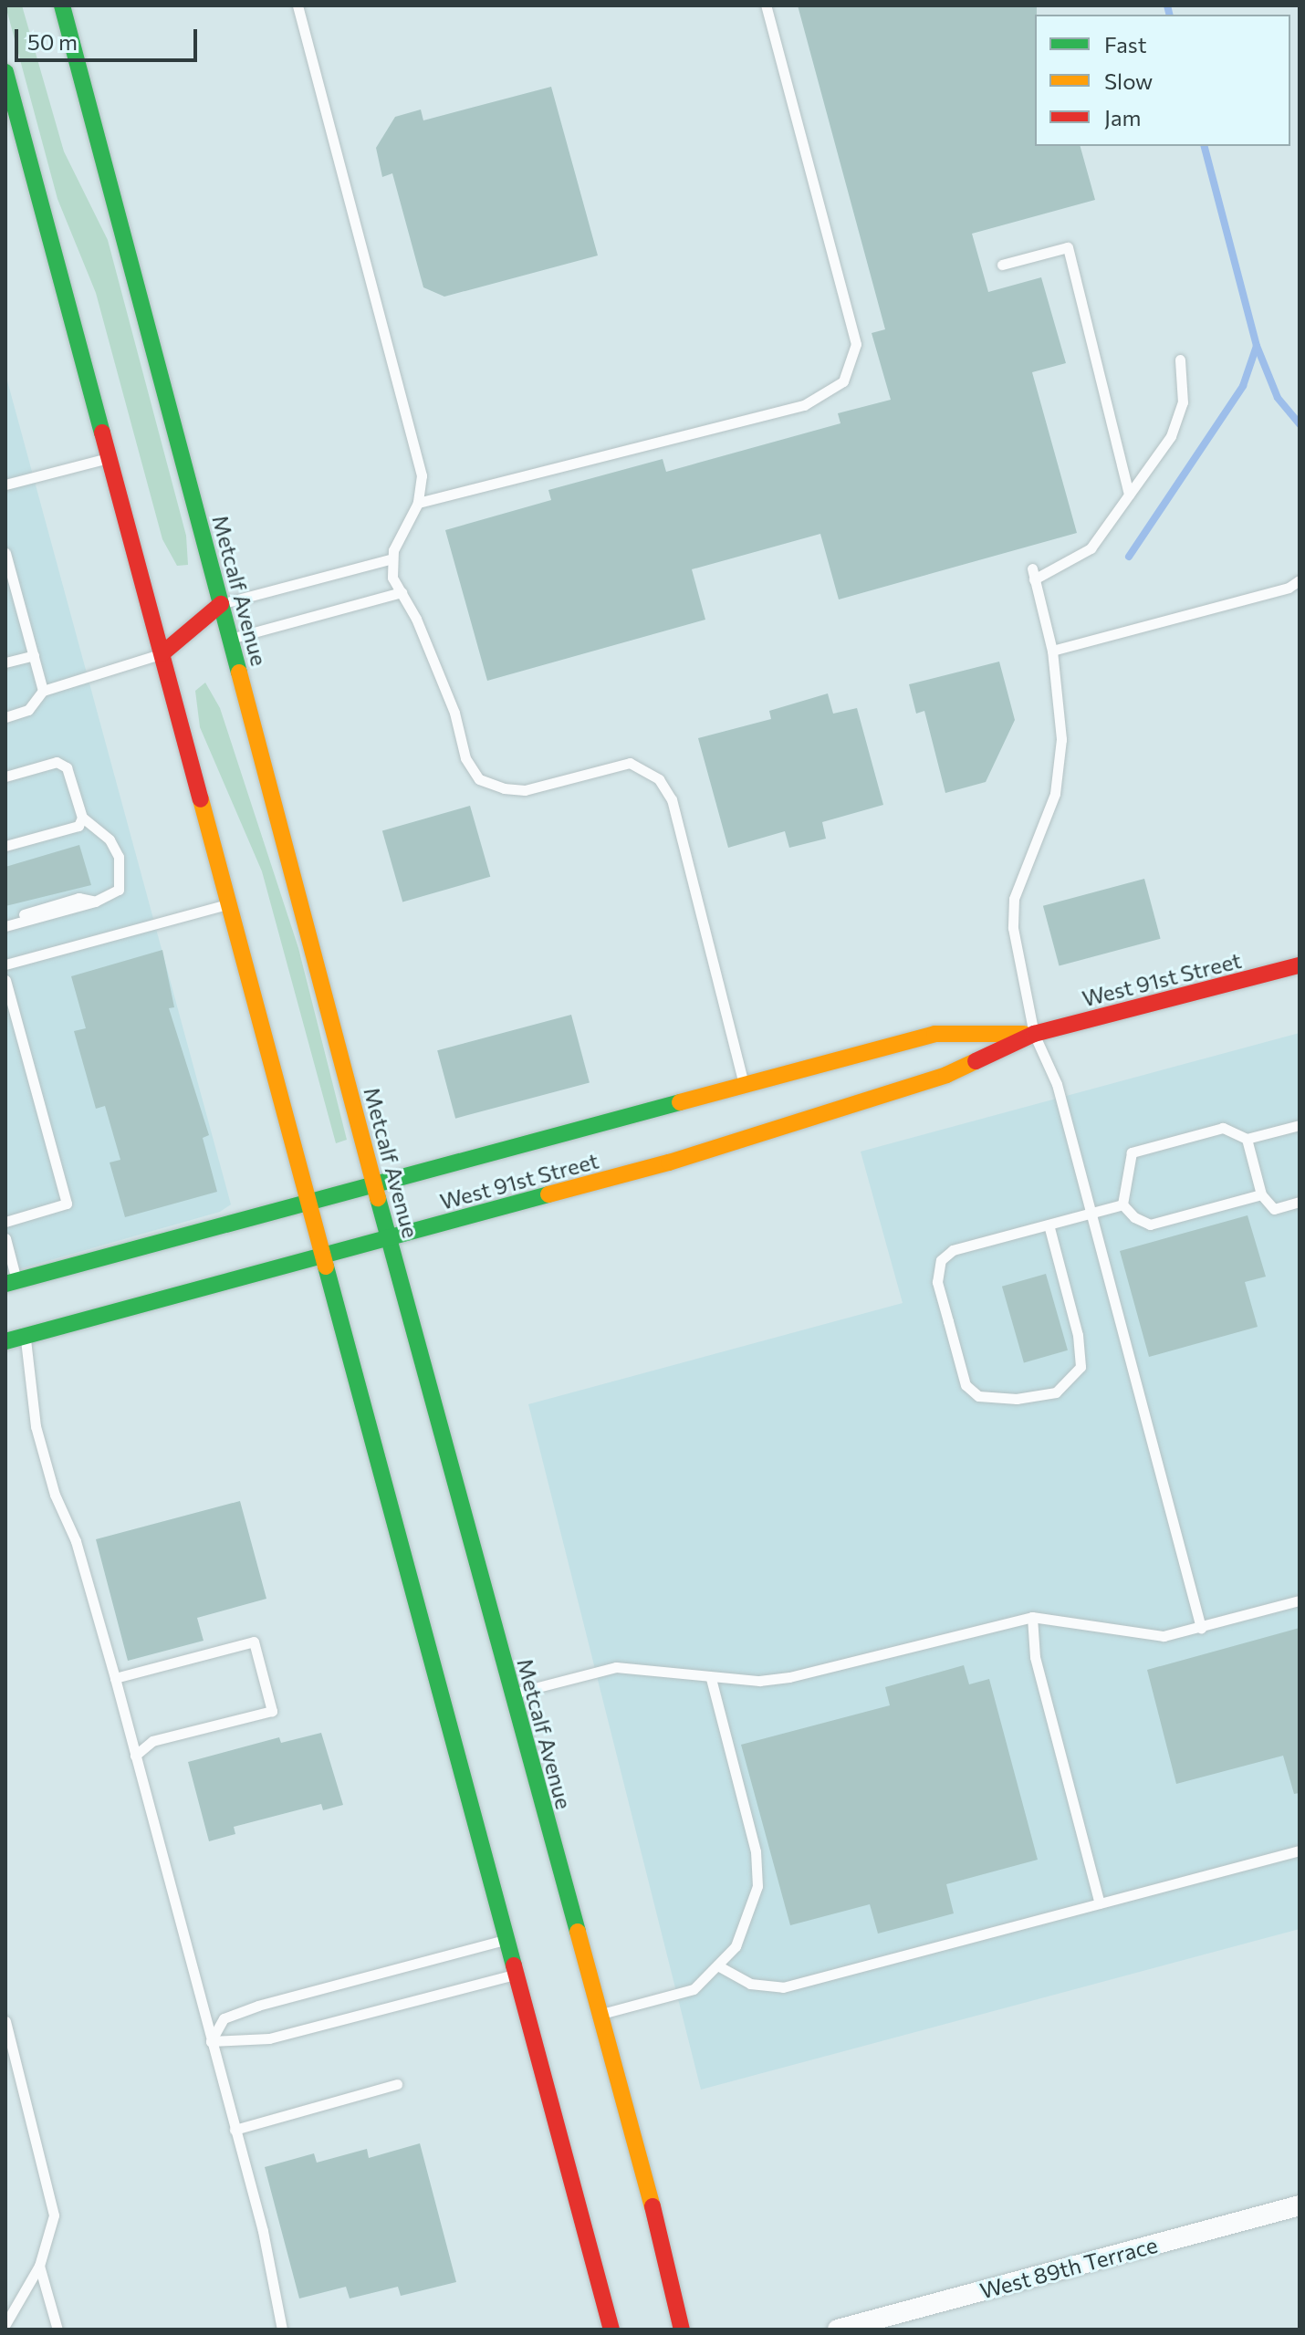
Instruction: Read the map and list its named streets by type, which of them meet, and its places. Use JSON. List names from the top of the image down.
{
  "streets": {
    "main road": ["Metcalf Avenue", "West 91st Street"],
    "street": ["West 89th Terrace"]
  },
  "crossings": [
    ["Metcalf Avenue", "West 91st Street"]
  ],
  "legend": ["Fast", "Slow", "Jam"],
  "scale_bar": "50 m"
}
